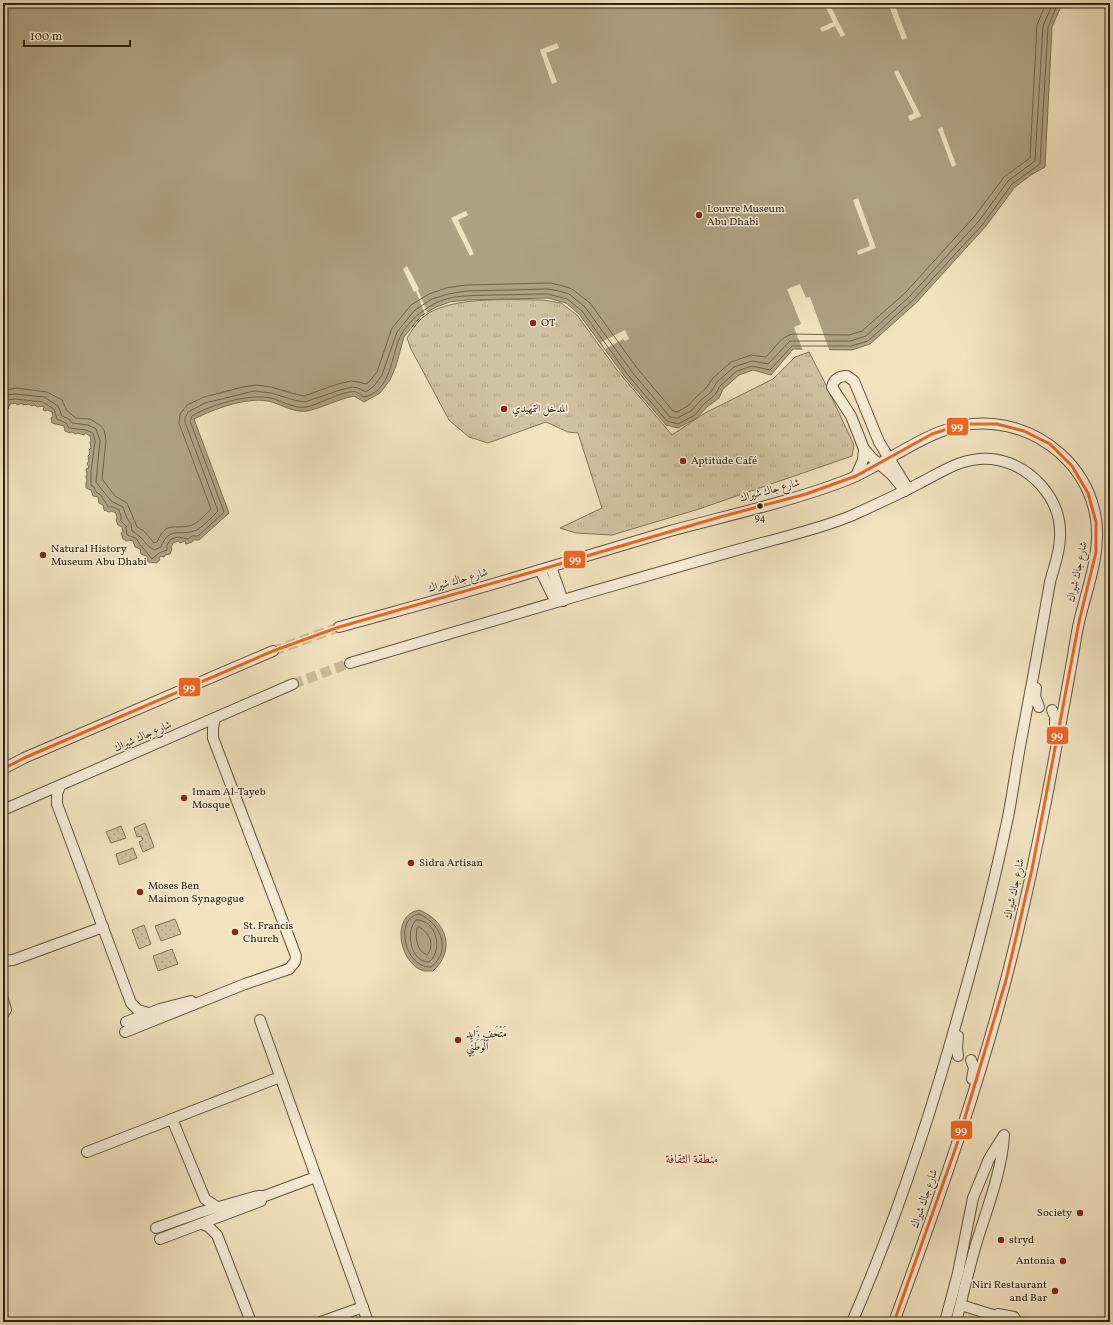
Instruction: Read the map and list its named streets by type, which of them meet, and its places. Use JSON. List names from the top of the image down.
{
  "streets": {
    "street": ["شارع جاك شيراك"]
  },
  "districts": ["منطقة الثقافة"],
  "places": [
    "Louvre Museum Abu Dhabi",
    "OT",
    "المدخل التمهيدي",
    "Aptitude Café",
    "94",
    "Natural History Museum Abu Dhabi",
    "Imam Al-Tayeb Mosque",
    "Sidra Artisan",
    "Moses Ben Maimon Synagogue",
    "St. Francis Church",
    "مَتْحَف زَايِد ٱلْوَطَنِي",
    "Society",
    "stryd",
    "Antonia",
    "Niri Restaurant and Bar"
  ],
  "lines": ["transit line 99"],
  "scale_bar": "100 m"
}
